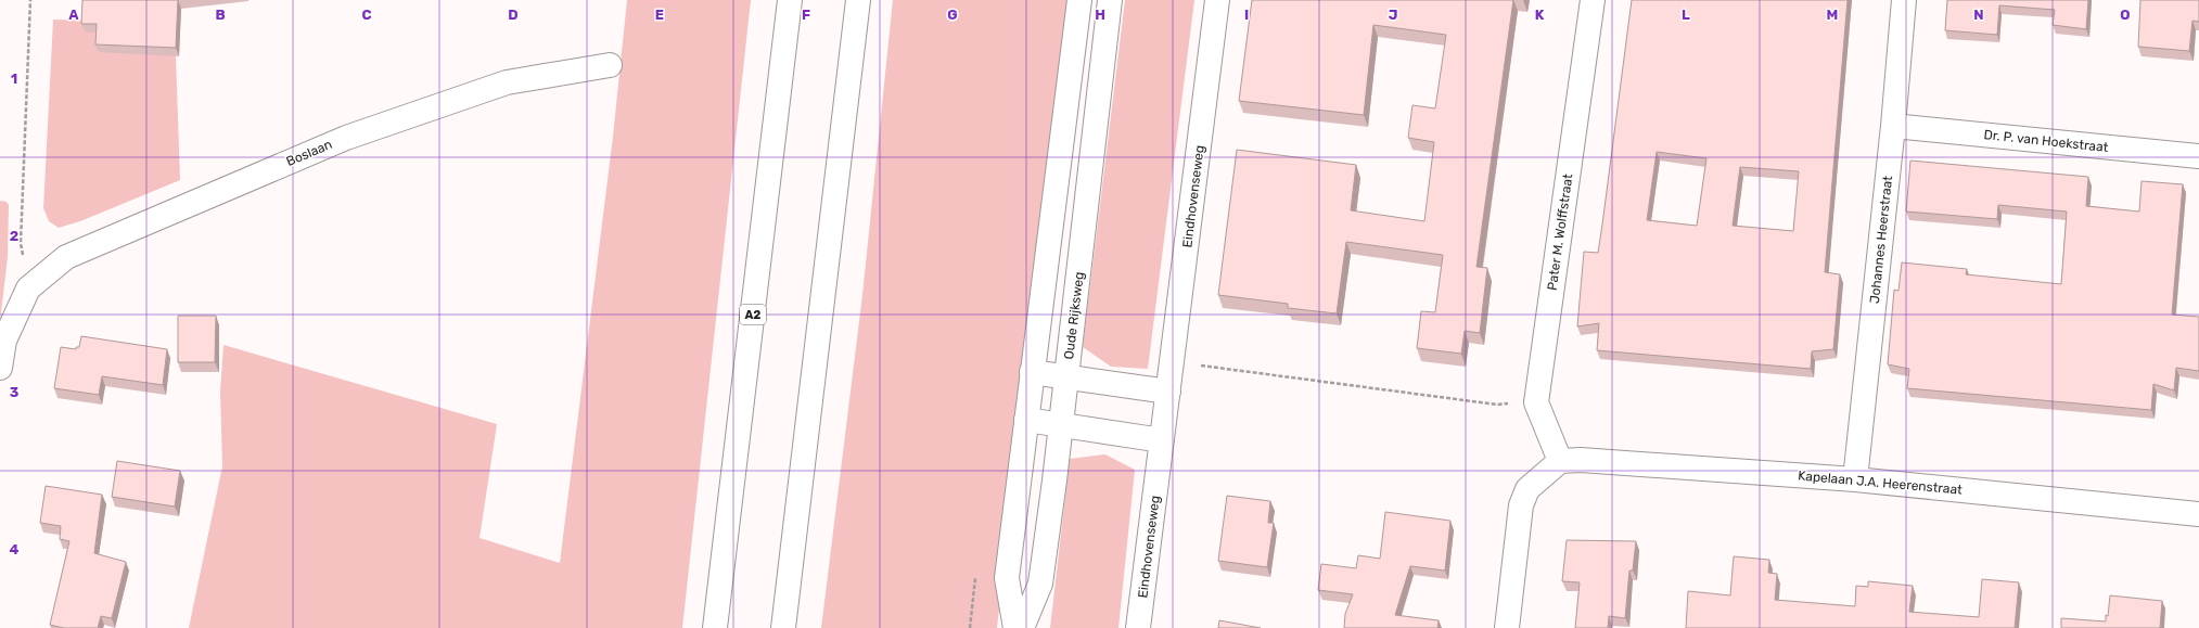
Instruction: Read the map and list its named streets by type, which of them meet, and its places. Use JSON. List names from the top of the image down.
{
  "streets": {
    "main road": [
      "Dr. P. van Hoekstraat",
      "Boslaan",
      "Eindhovenseweg",
      "Pater M. Wolffstraat",
      "Johannes Heerstraat",
      "A2",
      "Oude Rijksweg",
      "Kapelaan J.A. Heerenstraat"
    ]
  },
  "crossings": [
    ["Dr. P. van Hoekstraat", "Johannes Heerstraat"],
    ["Johannes Heerstraat", "Kapelaan J.A. Heerenstraat"]
  ],
  "grid": {
    "columns": [
      "A",
      "B",
      "C",
      "D",
      "E",
      "F",
      "G",
      "H",
      "I",
      "J",
      "K",
      "L",
      "M",
      "N",
      "O"
    ],
    "rows": [
      "1",
      "2",
      "3",
      "4"
    ]
  }
}
